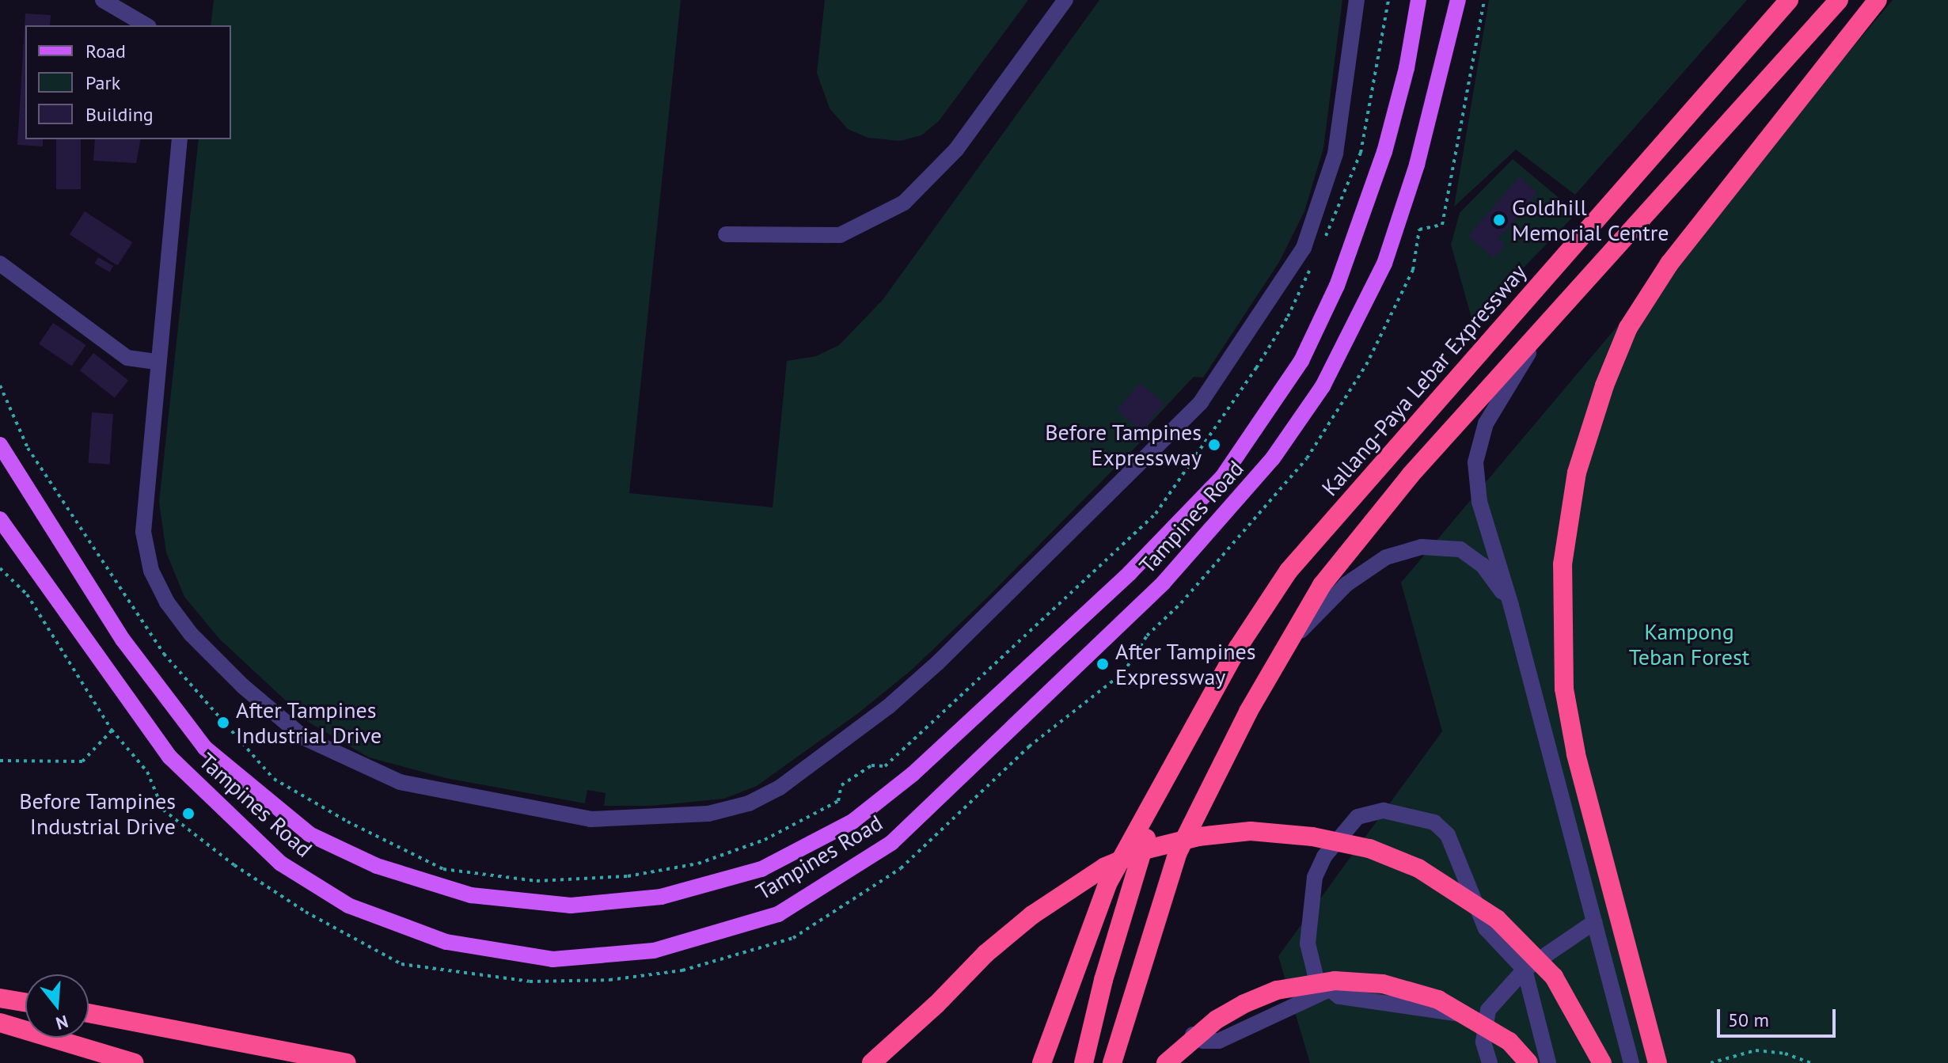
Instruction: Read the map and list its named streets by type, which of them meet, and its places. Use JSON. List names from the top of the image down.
{
  "streets": {
    "highway": ["Kallang-Paya Lebar Expressway"],
    "main road": ["Tampines Road"]
  },
  "parks": ["Kampong Teban Forest"],
  "places": [
    "Goldhill Memorial Centre",
    "Before Tampines Expressway",
    "After Tampines Expressway",
    "After Tampines Industrial Drive",
    "Before Tampines Industrial Drive"
  ],
  "legend": ["Road", "Park", "Building"],
  "scale_bar": "50 m",
  "north": "bottom"
}
